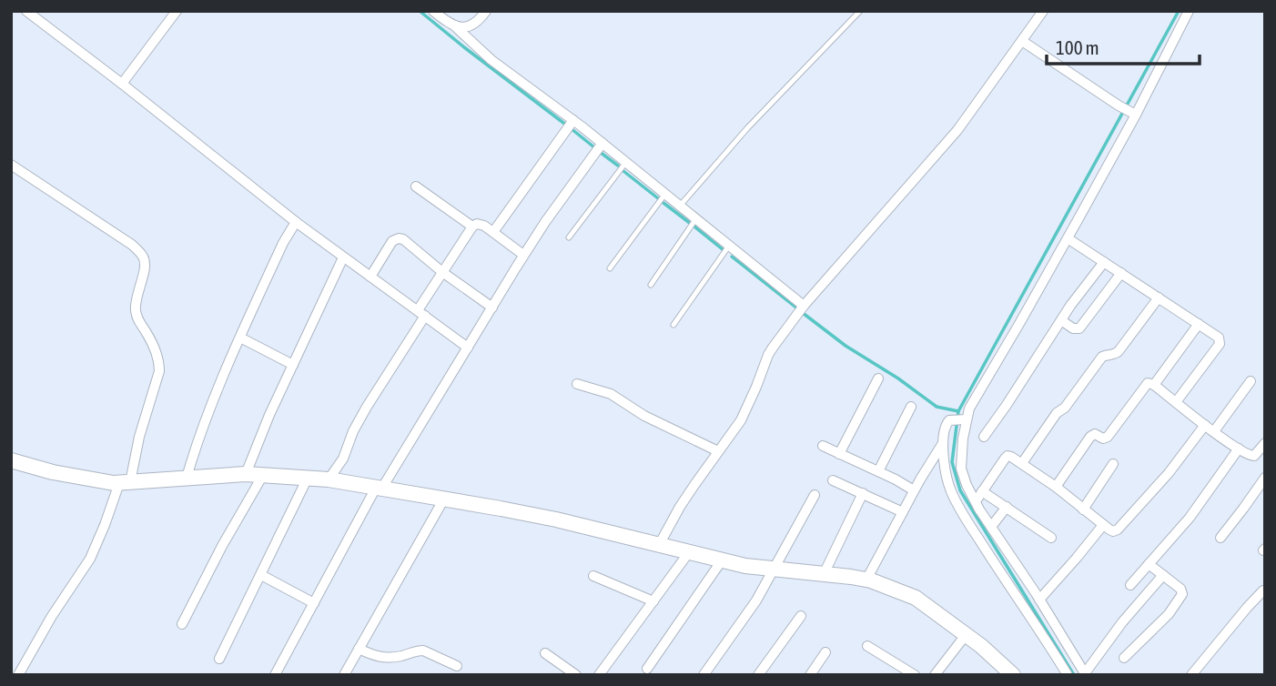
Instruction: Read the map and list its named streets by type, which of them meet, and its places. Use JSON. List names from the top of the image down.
{
  "scale_bar": "100 m"
}
